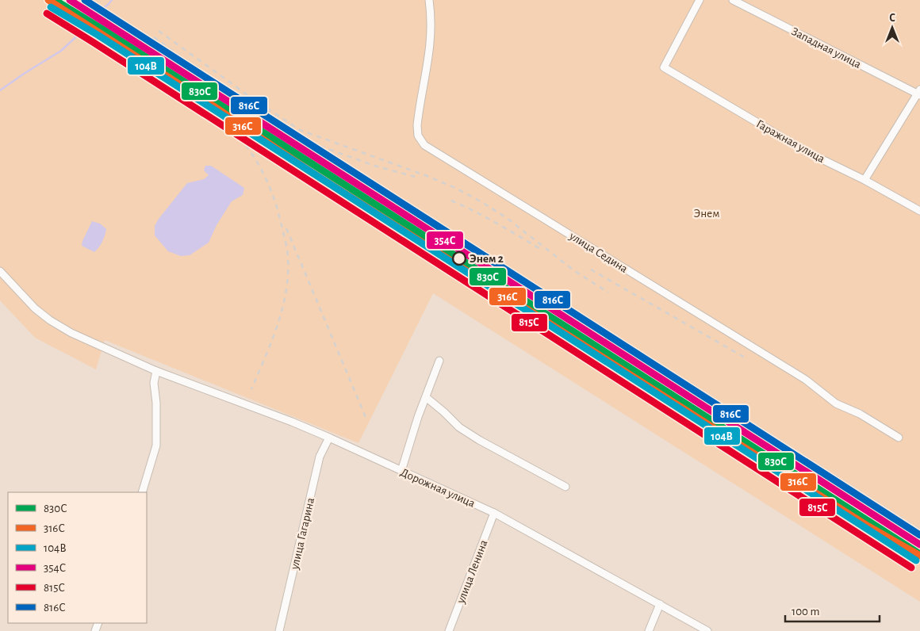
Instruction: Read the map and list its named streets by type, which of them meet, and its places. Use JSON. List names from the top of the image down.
{
  "streets": {
    "street": [
      "Западная улица",
      "Гаражная улица",
      "улица Седина",
      "Дорожная улица",
      "улица Гагарина",
      "улица Ленина"
    ]
  },
  "crossings": [
    ["Дорожная улица", "улица Гагарина"],
    ["Дорожная улица", "улица Ленина"]
  ],
  "parks": ["Энем"],
  "places": ["Энем 2"],
  "lines": [
    "transit line 830С",
    "transit line 316С",
    "transit line 354С",
    "transit line 816С",
    "transit line 104В",
    "transit line 815С"
  ],
  "legend": [
    "830С",
    "316С",
    "104В",
    "354С",
    "815С",
    "816С"
  ],
  "scale_bar": "100 m",
  "north": "top"
}
